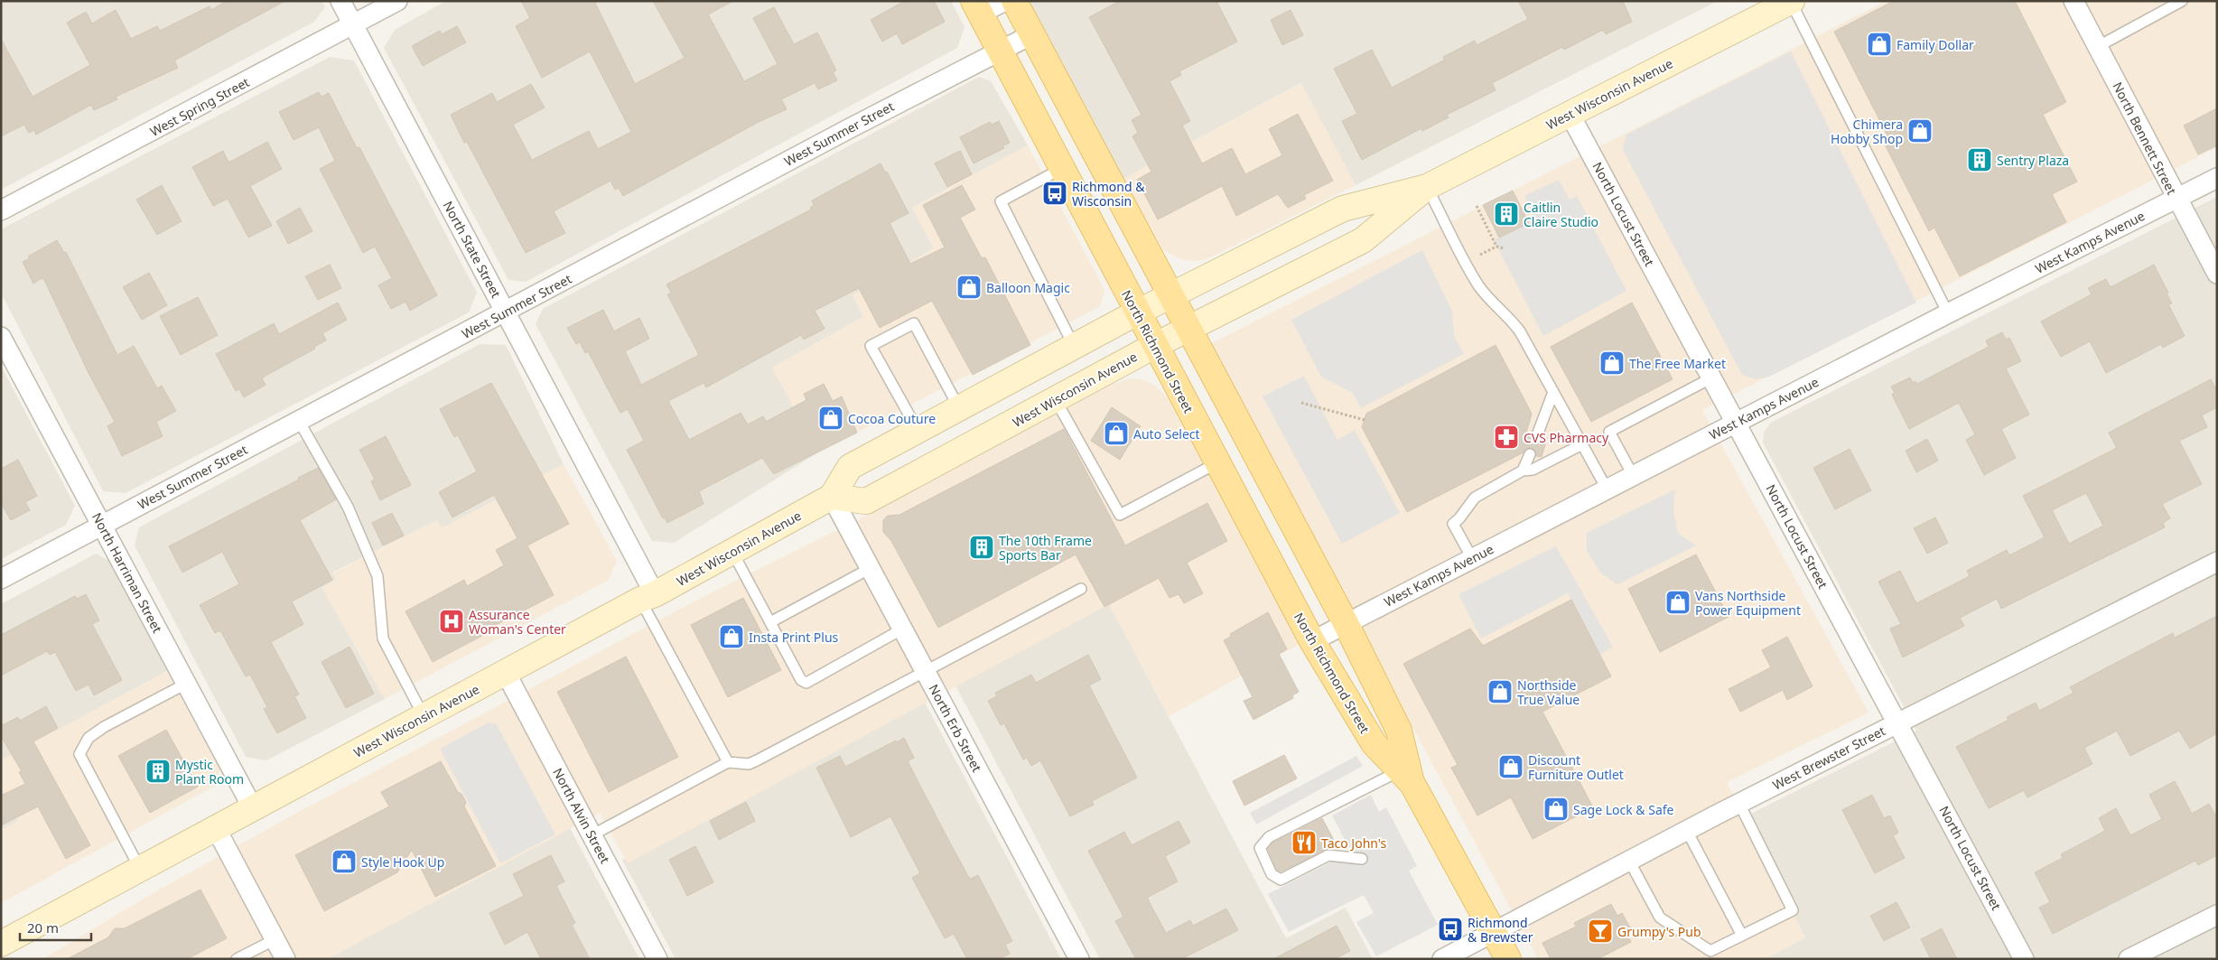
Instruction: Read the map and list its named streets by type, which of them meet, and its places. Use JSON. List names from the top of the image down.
{
  "streets": {
    "main road": ["West Wisconsin Avenue", "North Richmond Street"],
    "street": [
      "West Spring Street",
      "West Summer Street",
      "North Bennett Street",
      "North Locust Street",
      "West Kamps Avenue",
      "North State Street",
      "North Harriman Street",
      "North Erb Street",
      "West Brewster Street",
      "North Alvin Street"
    ]
  },
  "crossings": [
    ["West Wisconsin Avenue", "North Locust Street"],
    ["West Wisconsin Avenue", "North State Street"],
    ["West Wisconsin Avenue", "North Richmond Street"],
    ["West Wisconsin Avenue", "North Harriman Street"],
    ["West Wisconsin Avenue", "North Erb Street"],
    ["West Wisconsin Avenue", "North Alvin Street"],
    ["West Spring Street", "North State Street"],
    ["West Summer Street", "North State Street"],
    ["West Summer Street", "North Richmond Street"],
    ["West Summer Street", "North Harriman Street"],
    ["North Bennett Street", "West Kamps Avenue"],
    ["North Locust Street", "West Kamps Avenue"],
    ["North Locust Street", "West Brewster Street"],
    ["West Kamps Avenue", "North Richmond Street"],
    ["North Richmond Street", "West Brewster Street"]
  ],
  "places": {
    "shop": [
      "Family Dollar",
      "Chimera Hobby Shop",
      "Balloon Magic",
      "The Free Market",
      "Cocoa Couture",
      "Auto Select",
      "Vans Northside Power Equipment",
      "Insta Print Plus",
      "Northside True Value",
      "Discount Furniture Outlet",
      "Sage Lock & Safe",
      "Style Hook Up"
    ],
    "building": [
      "Sentry Plaza",
      "Caitlin Claire Studio",
      "The 10th Frame Sports Bar",
      "Mystic Plant Room"
    ],
    "bus stop": ["Richmond & Wisconsin", "Richmond & Brewster"],
    "pharmacy": ["CVS Pharmacy"],
    "hospital": ["Assurance Woman's Center"],
    "restaurant": ["Taco John's"],
    "bar": ["Grumpy's Pub"]
  },
  "scale_bar": "20 m"
}
